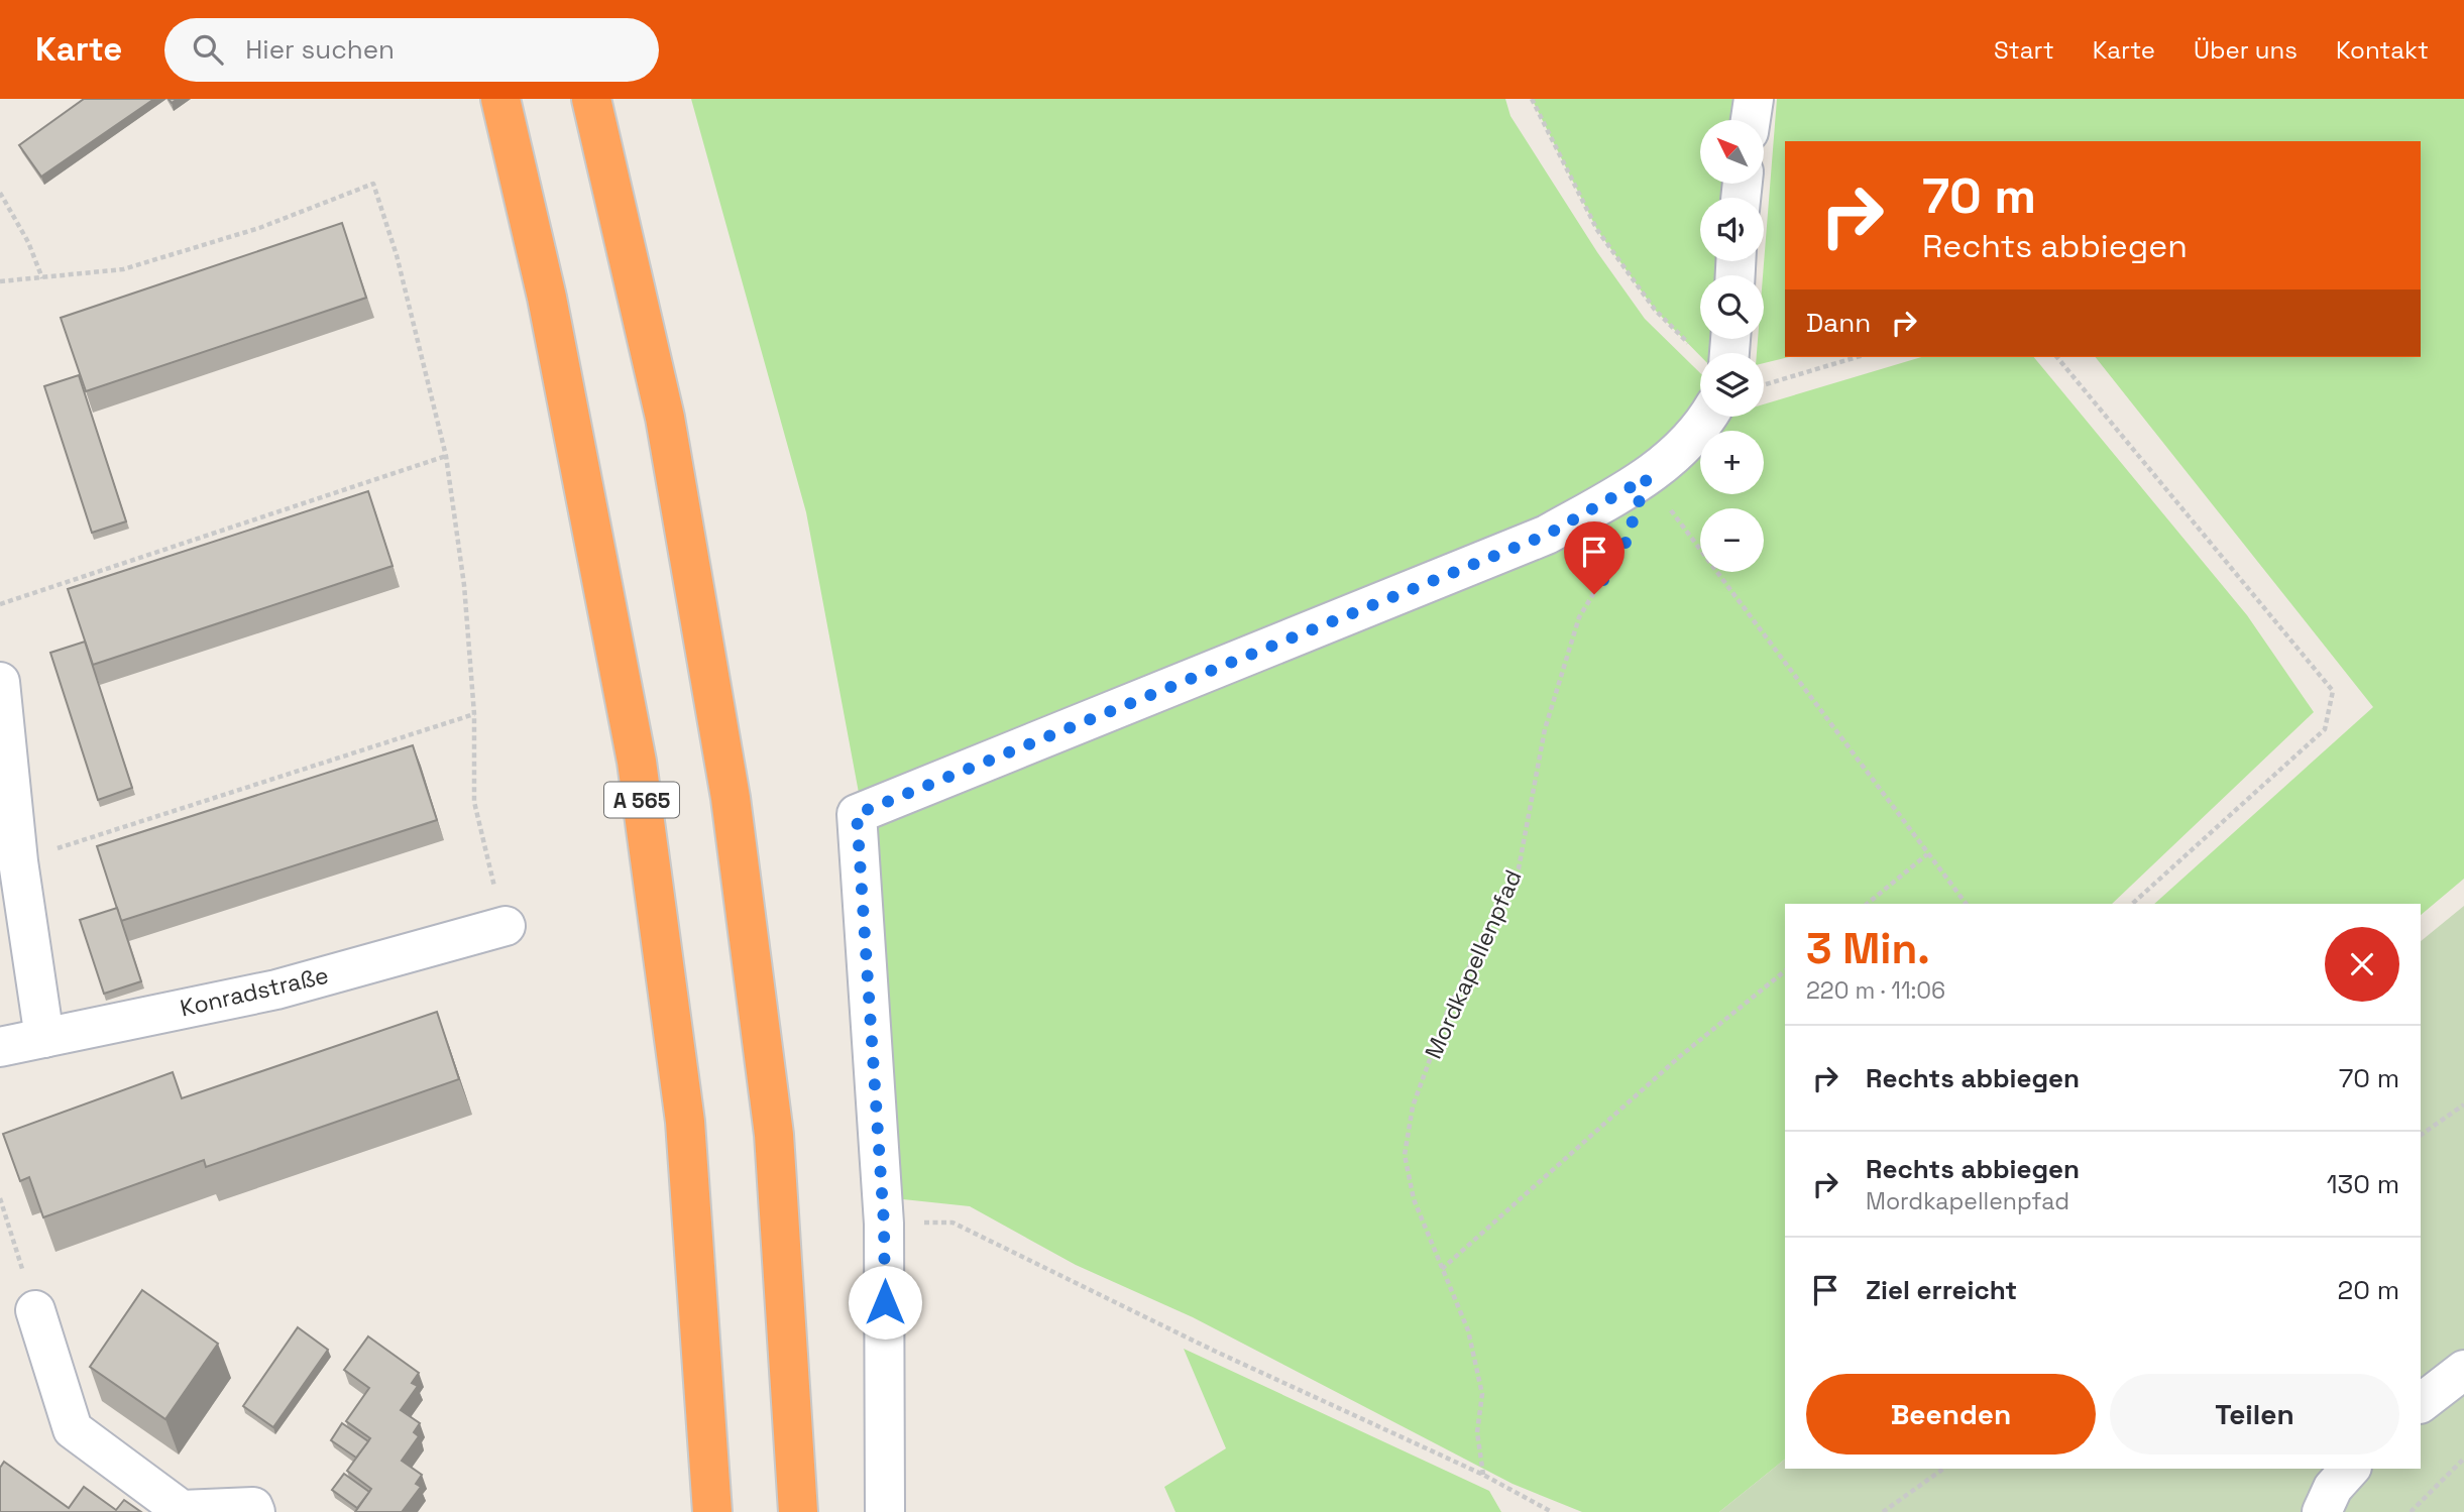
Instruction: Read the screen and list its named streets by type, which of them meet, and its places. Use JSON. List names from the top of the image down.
{
  "streets": {
    "highway": ["A 565"],
    "street": ["Konradstraße"],
    "path": ["Mordkapellenpfad"]
  },
  "north": "top left",
  "page": {
    "header": "Karte",
    "search": "Hier suchen",
    "nav": [
      "Start",
      "Karte",
      "Über uns",
      "Kontakt"
    ],
    "map_buttons": ["+", "−"],
    "turn": ["70 m", "Rechts abbiegen"],
    "then": "Dann",
    "heading": ["3 Min.", "220 m · 11:06"],
    "list": [
      {
        "name": "Rechts abbiegen",
        "value": "70 m"
      },
      {
        "name": "Rechts abbiegen",
        "note": "Mordkapellenpfad",
        "value": "130 m"
      },
      {
        "name": "Ziel erreicht",
        "value": "20 m"
      }
    ],
    "buttons": ["Beenden", "Teilen"]
  }
}
